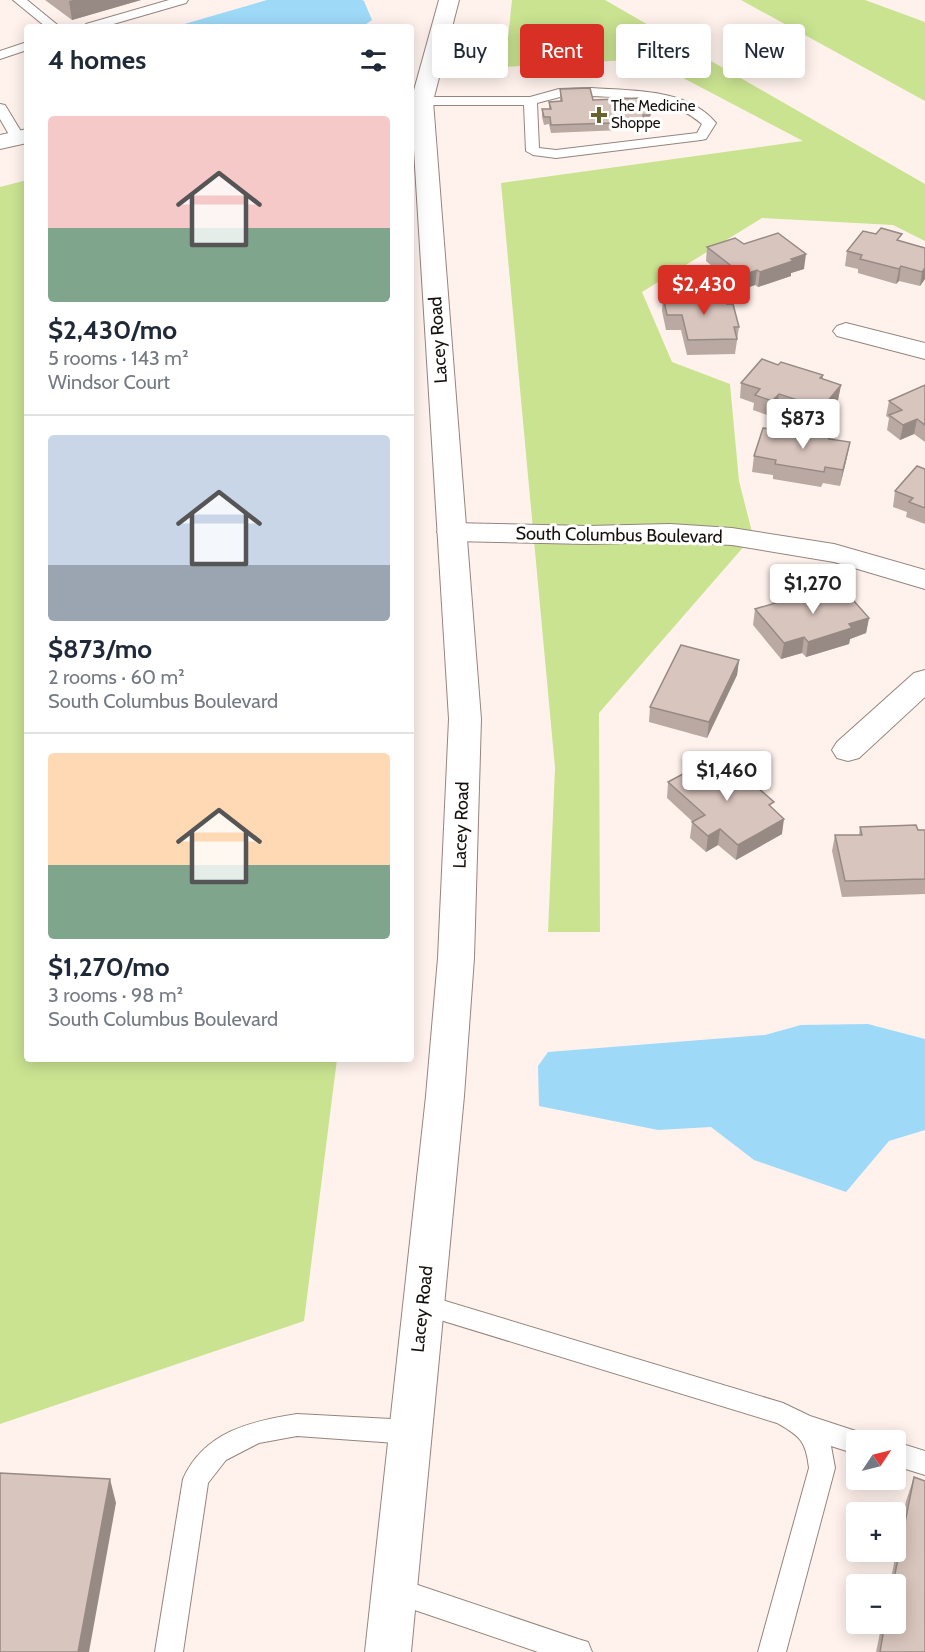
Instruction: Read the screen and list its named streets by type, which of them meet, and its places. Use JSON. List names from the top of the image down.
{
  "streets": {
    "main road": ["Lacey Road", "South Columbus Boulevard"]
  },
  "crossings": [
    ["Lacey Road", "South Columbus Boulevard"]
  ],
  "places": {
    "health": ["The Medicine Shoppe"]
  },
  "north": "top right",
  "page": {
    "chip": [
      "Buy",
      "Rent",
      "Filters",
      "New"
    ],
    "heading": "4 homes",
    "list": [
      {
        "name": "$2,430/mo",
        "note": "5 rooms · 143 m² · Windsor Court"
      },
      {
        "name": "$873/mo",
        "note": "2 rooms · 60 m² · South Columbus Boulevard"
      },
      {
        "name": "$1,270/mo",
        "note": "3 rooms · 98 m² · South Columbus Boulevard"
      }
    ],
    "price": [
      "$2,430",
      "$873",
      "$1,270",
      "$1,460"
    ],
    "map_buttons": ["+", "−"]
  }
}
